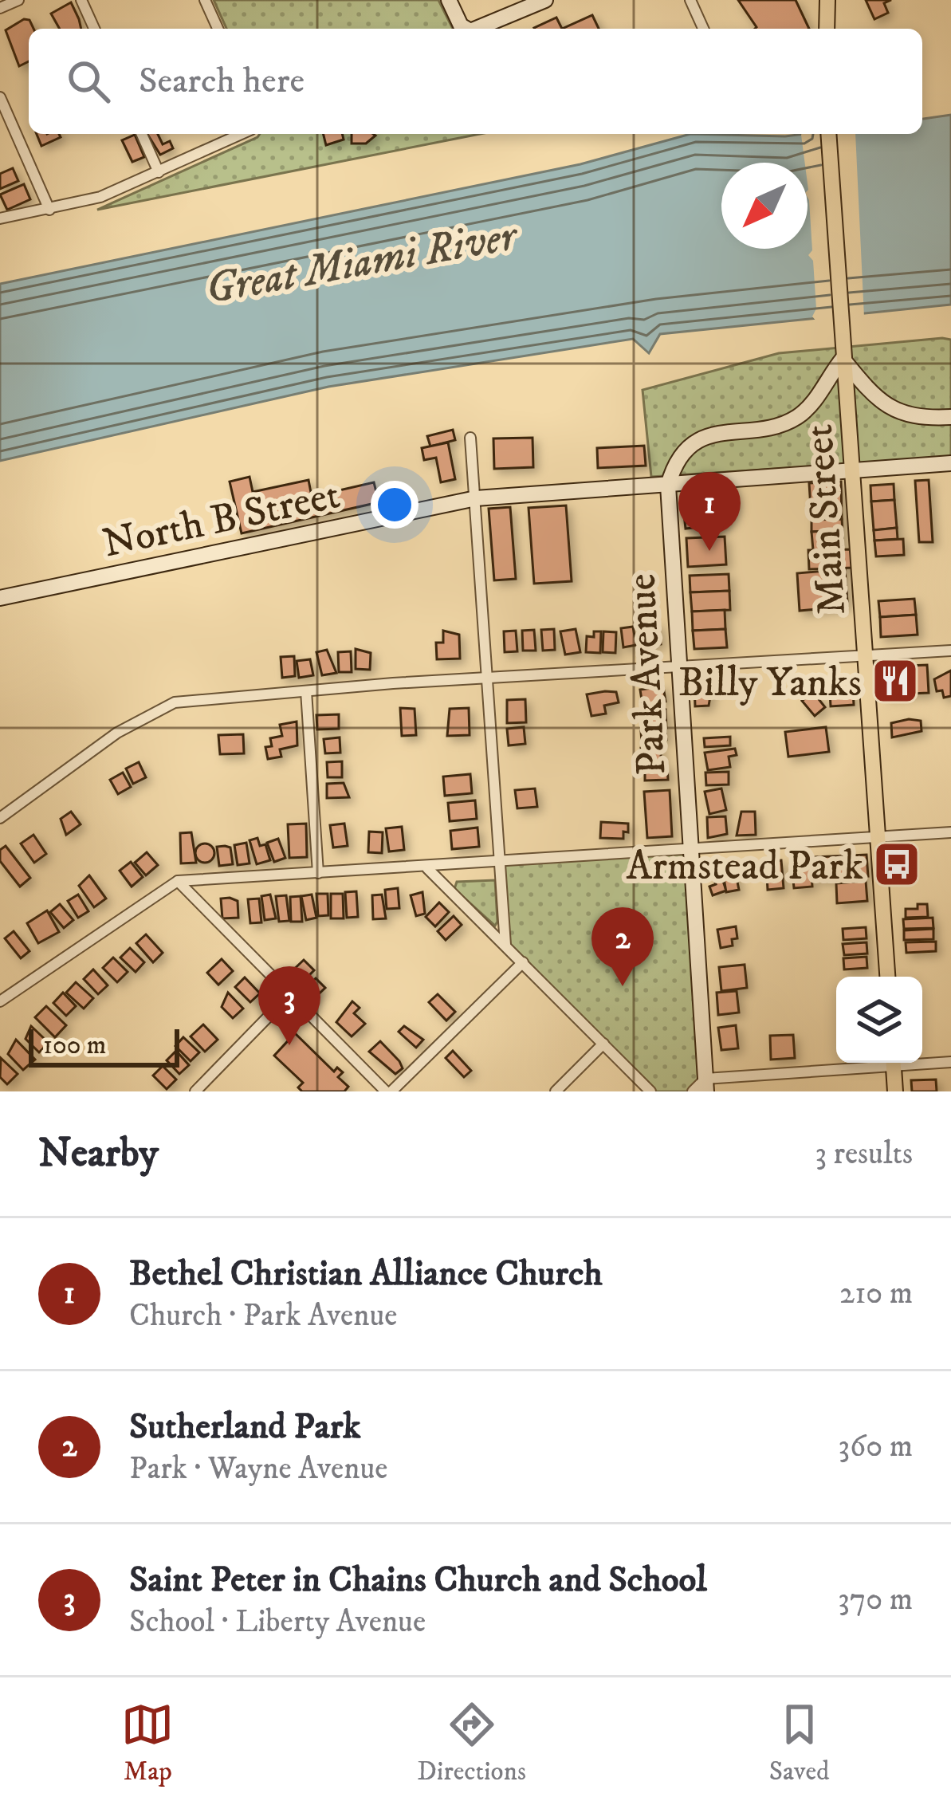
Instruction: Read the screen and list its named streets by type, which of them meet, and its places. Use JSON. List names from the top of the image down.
{
  "streets": {
    "main road": ["North B Street", "Main Street", "Park Avenue"]
  },
  "crossings": [
    ["North B Street", "Main Street"],
    ["North B Street", "Park Avenue"]
  ],
  "water": ["Great Miami River"],
  "places": {
    "restaurant": ["Billy Yanks"],
    "bus stop": ["Armstead Park"]
  },
  "scale_bar": "100 m",
  "north": "bottom left",
  "page": {
    "search": "Search here",
    "pins": ["1", "2", "3"],
    "scale": "100 m",
    "heading": ["Nearby", "3 results"],
    "list": [
      {
        "mark": "1",
        "name": "Bethel Christian Alliance Church",
        "note": "Church · Park Avenue",
        "value": "210 m"
      },
      {
        "mark": "2",
        "name": "Sutherland Park",
        "note": "Park · Wayne Avenue",
        "value": "360 m"
      },
      {
        "mark": "3",
        "name": "Saint Peter in Chains Church and School",
        "note": "School · Liberty Avenue",
        "value": "370 m"
      }
    ],
    "nav": ["Map", "Directions", "Saved"]
  }
}
